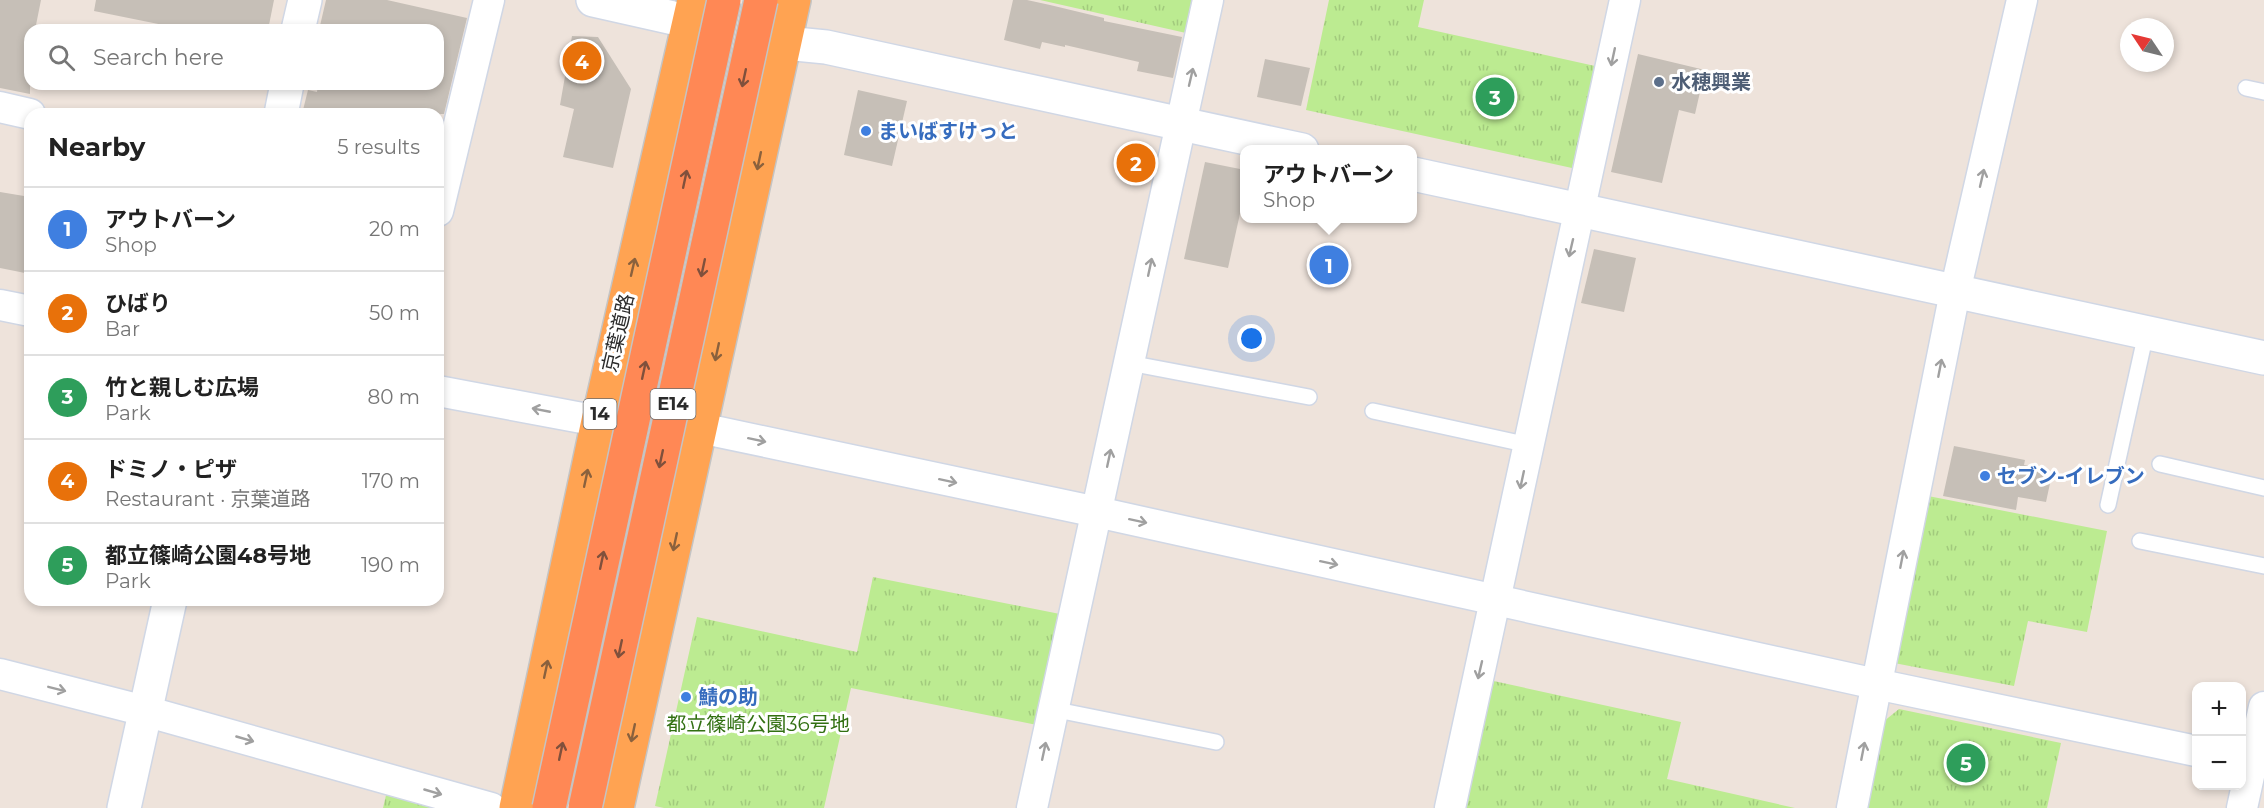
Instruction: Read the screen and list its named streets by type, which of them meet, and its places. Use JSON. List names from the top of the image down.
{
  "streets": {
    "highway": ["京葉道路", "E14", "14"]
  },
  "parks": ["都立篠崎公園36号地"],
  "places": [
    "水穂興業",
    "まいばすけっと",
    "セブン-イレブン",
    "鯖の助"
  ],
  "north": "top left",
  "page": {
    "search": "Search here",
    "pins": [
      "4",
      "3",
      "2",
      "1",
      "5"
    ],
    "heading": ["Nearby", "5 results"],
    "popup": ["アウトバーン", "Shop"],
    "list": [
      {
        "mark": "1",
        "name": "アウトバーン",
        "note": "Shop",
        "value": "20 m"
      },
      {
        "mark": "2",
        "name": "ひばり",
        "note": "Bar",
        "value": "50 m"
      },
      {
        "mark": "3",
        "name": "竹と親しむ広場",
        "note": "Park",
        "value": "80 m"
      },
      {
        "mark": "4",
        "name": "ドミノ・ピザ",
        "note": "Restaurant · 京葉道路",
        "value": "170 m"
      },
      {
        "mark": "5",
        "name": "都立篠崎公園48号地",
        "note": "Park",
        "value": "190 m"
      }
    ],
    "map_buttons": ["+", "−"]
  }
}
